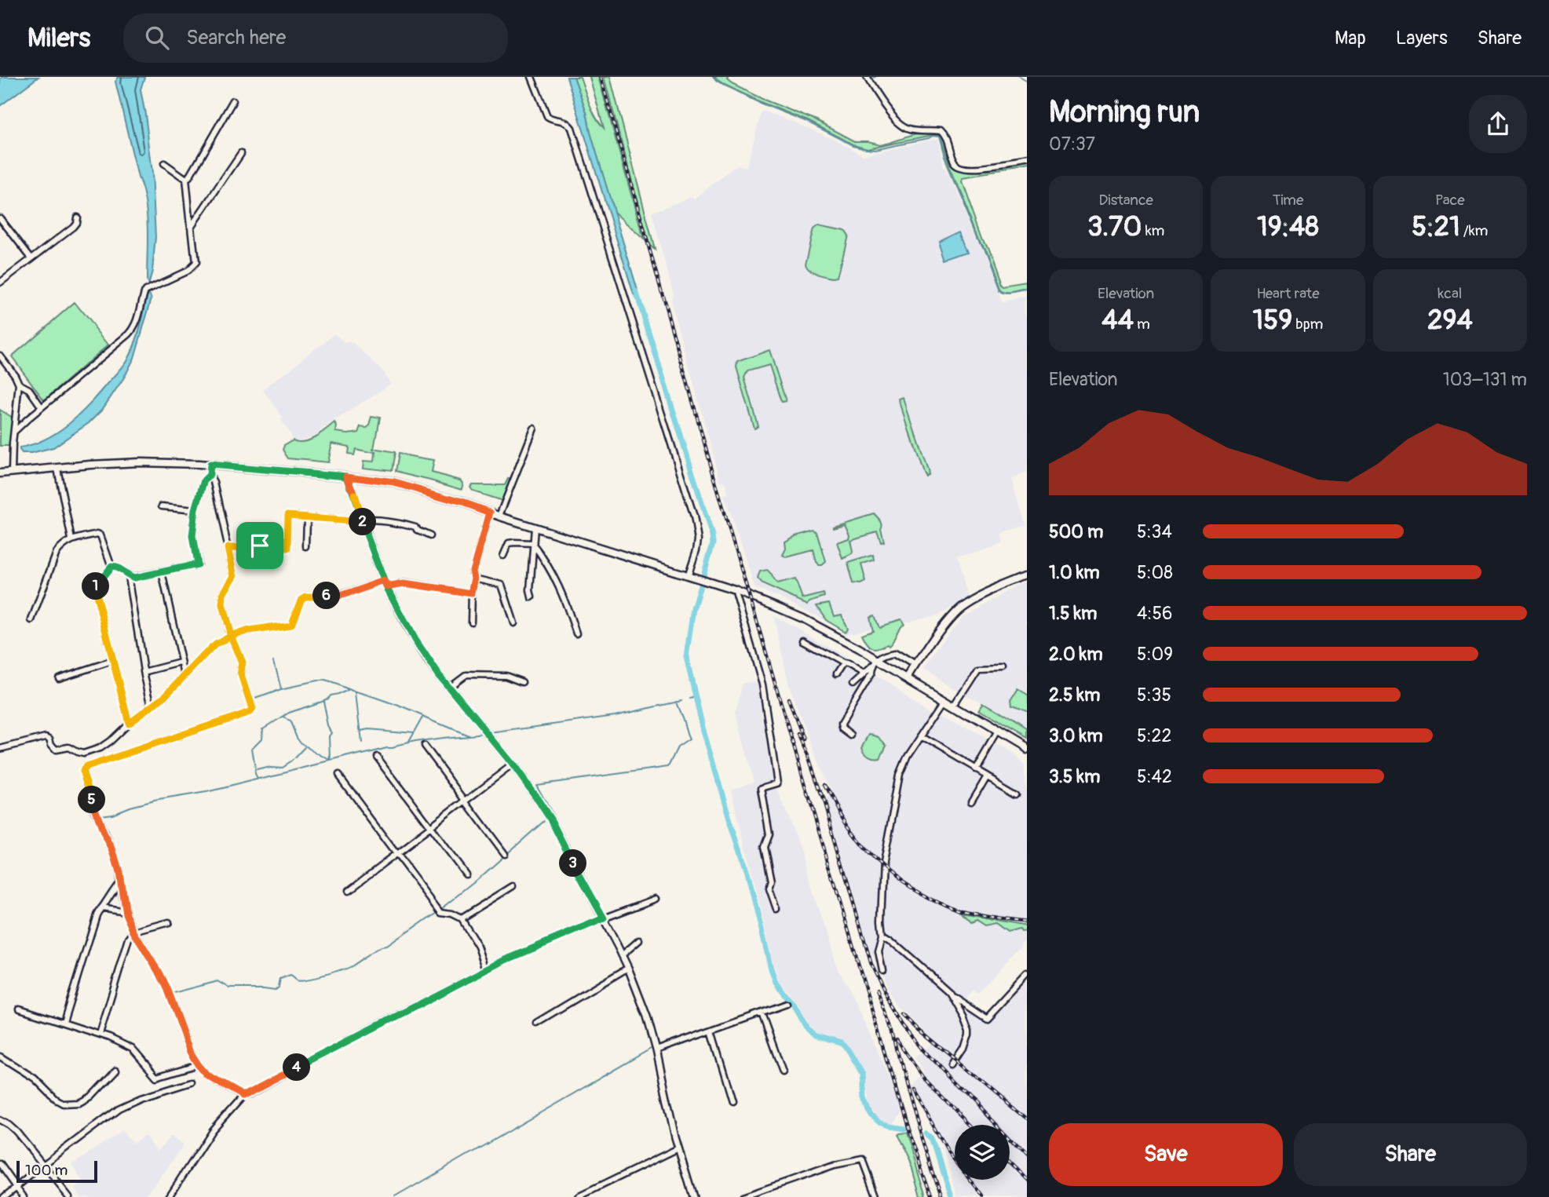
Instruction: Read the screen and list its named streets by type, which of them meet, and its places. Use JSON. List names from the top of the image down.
{
  "scale_bar": "100 m",
  "page": {
    "header": "Milers",
    "search": "Search here",
    "nav": ["Map", "Layers", "Share"],
    "heading": ["Morning run", "07:37"],
    "stats": [
      ["Distance", "3.70 km"],
      ["Time", "19:48"],
      ["Pace", "5:21 /km"],
      ["Elevation", "44 m"],
      ["Heart rate", "159 bpm"],
      ["kcal", "294"]
    ],
    "chart": ["Elevation", "103–131 m"],
    "pins": [
      "2",
      "1",
      "6",
      "5",
      "3",
      "4"
    ],
    "list": [
      {
        "name": "500 m",
        "note": "5:34"
      },
      {
        "name": "1.0 km",
        "note": "5:08"
      },
      {
        "name": "1.5 km",
        "note": "4:56"
      },
      {
        "name": "2.0 km",
        "note": "5:09"
      },
      {
        "name": "2.5 km",
        "note": "5:35"
      },
      {
        "name": "3.0 km",
        "note": "5:22"
      },
      {
        "name": "3.5 km",
        "note": "5:42"
      }
    ],
    "buttons": ["Save", "Share"],
    "scale": "100 m"
  }
}
